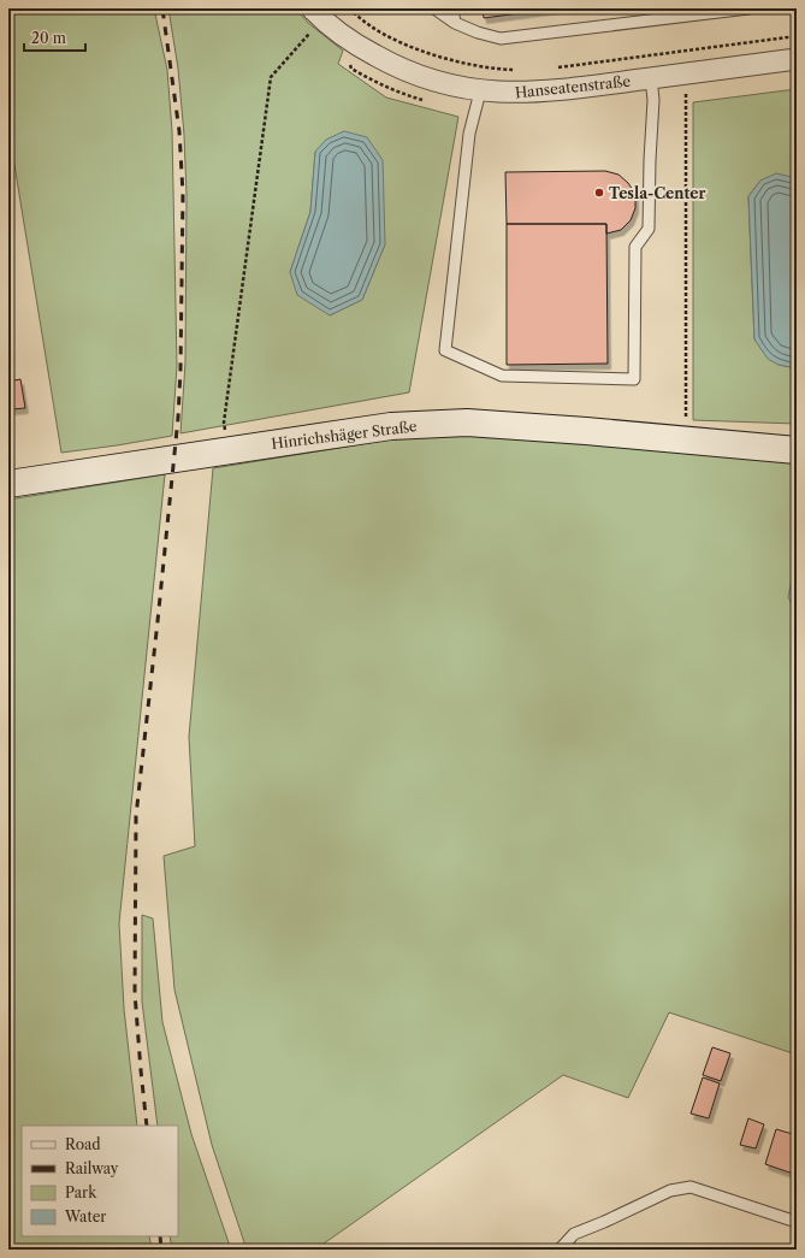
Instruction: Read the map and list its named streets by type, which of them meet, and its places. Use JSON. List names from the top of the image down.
{
  "streets": {
    "main road": ["Hinrichshäger Straße"],
    "street": ["Hanseatenstraße"]
  },
  "places": ["Tesla-Center"],
  "legend": [
    "Road",
    "Railway",
    "Park",
    "Water"
  ],
  "scale_bar": "20 m"
}
